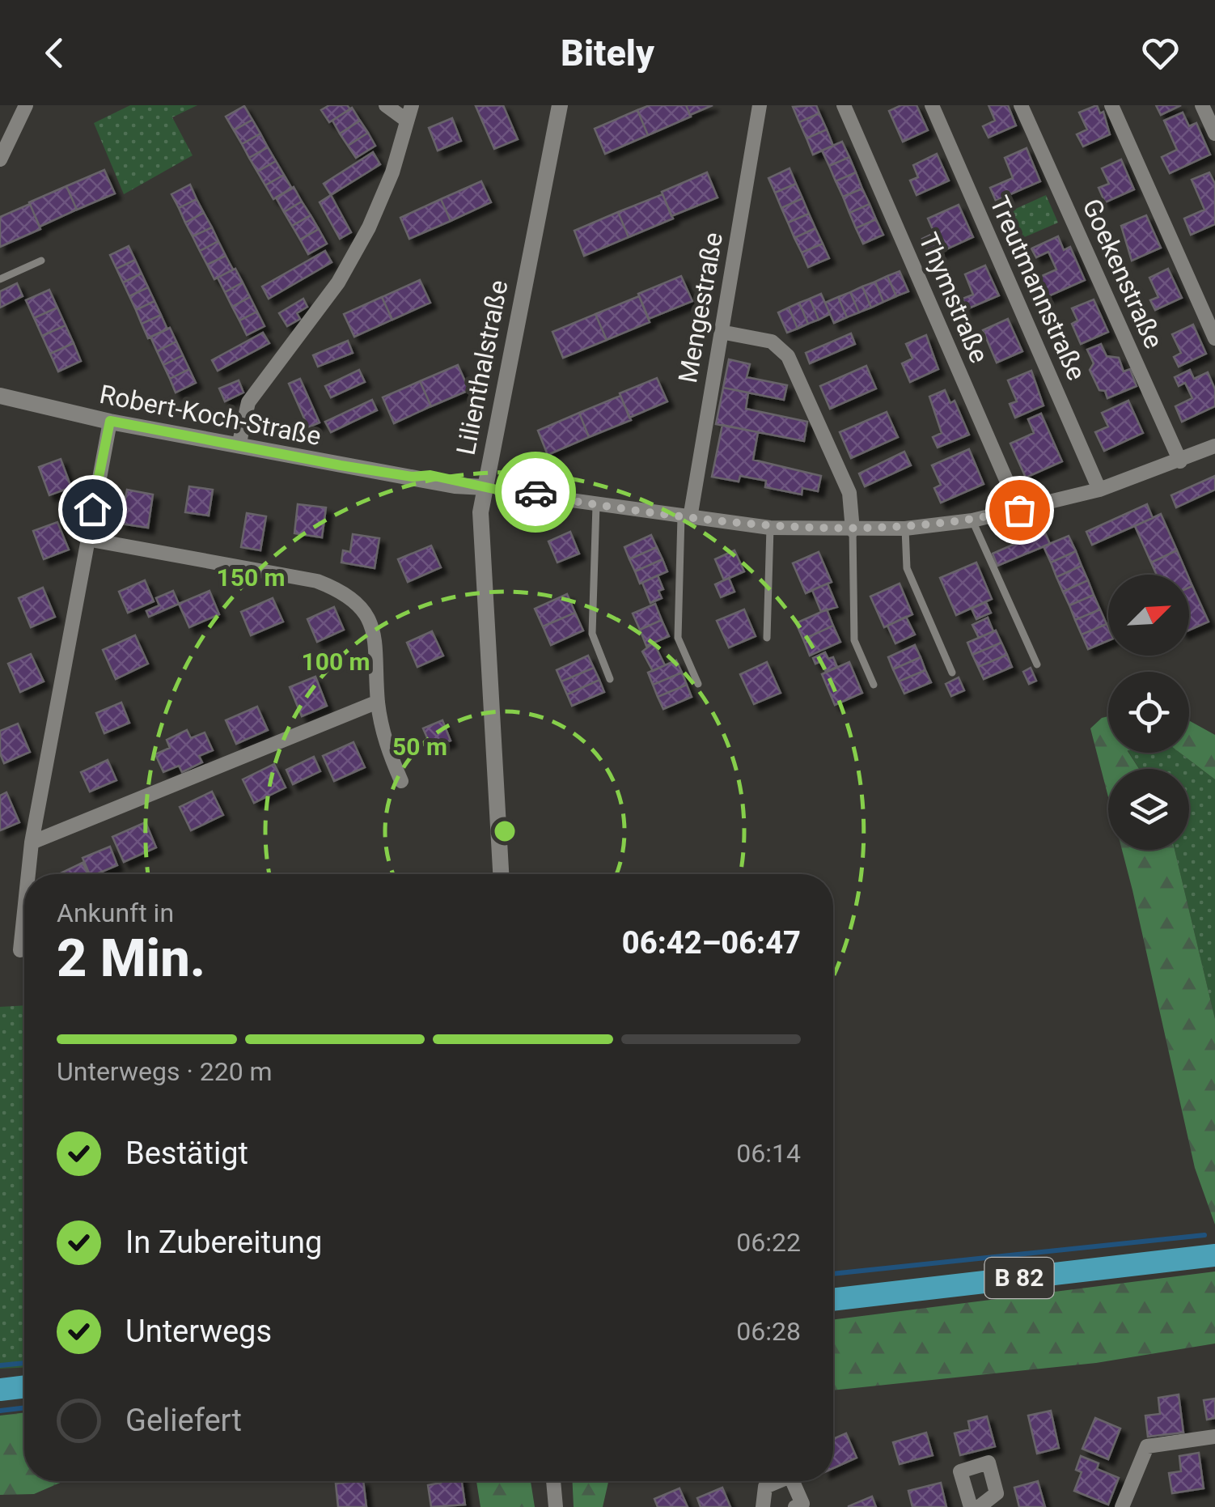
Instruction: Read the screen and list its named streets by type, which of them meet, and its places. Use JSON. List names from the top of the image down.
{
  "streets": {
    "main road": ["B 82"],
    "street": [
      "Goekenstraße",
      "Treutmannstraße",
      "Thymstraße",
      "Mengestraße",
      "Lilienthalstraße",
      "Robert-Koch-Straße"
    ]
  },
  "crossings": [
    ["Lilienthalstraße", "Robert-Koch-Straße"]
  ],
  "north": "top right",
  "page": {
    "header": "Bitely",
    "heading": ["2 Min.", "Ankunft in", "06:42–06:47"],
    "bar": "Unterwegs · 220 m",
    "list": [
      ["Bestätigt", "06:14"],
      ["In Zubereitung", "06:22"],
      ["Unterwegs", "06:28"],
      "Geliefert"
    ]
  },
  "rings": ["150 m", "100 m", "50 m"]
}
